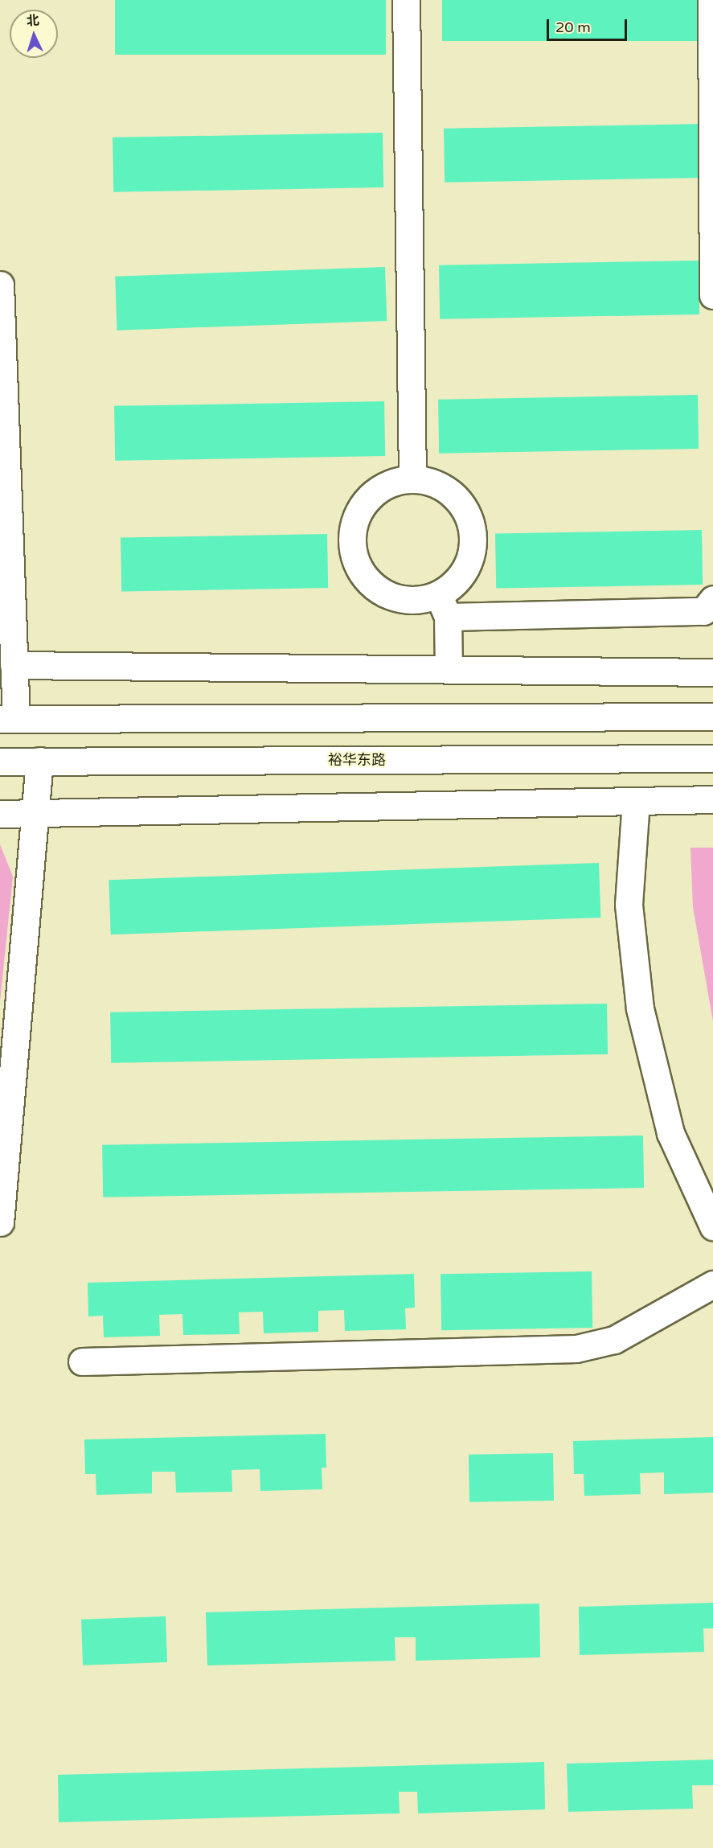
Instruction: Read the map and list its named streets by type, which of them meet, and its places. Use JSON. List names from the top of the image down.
{
  "streets": {
    "street": ["裕华东路"]
  },
  "scale_bar": "20 m",
  "north": "top"
}
